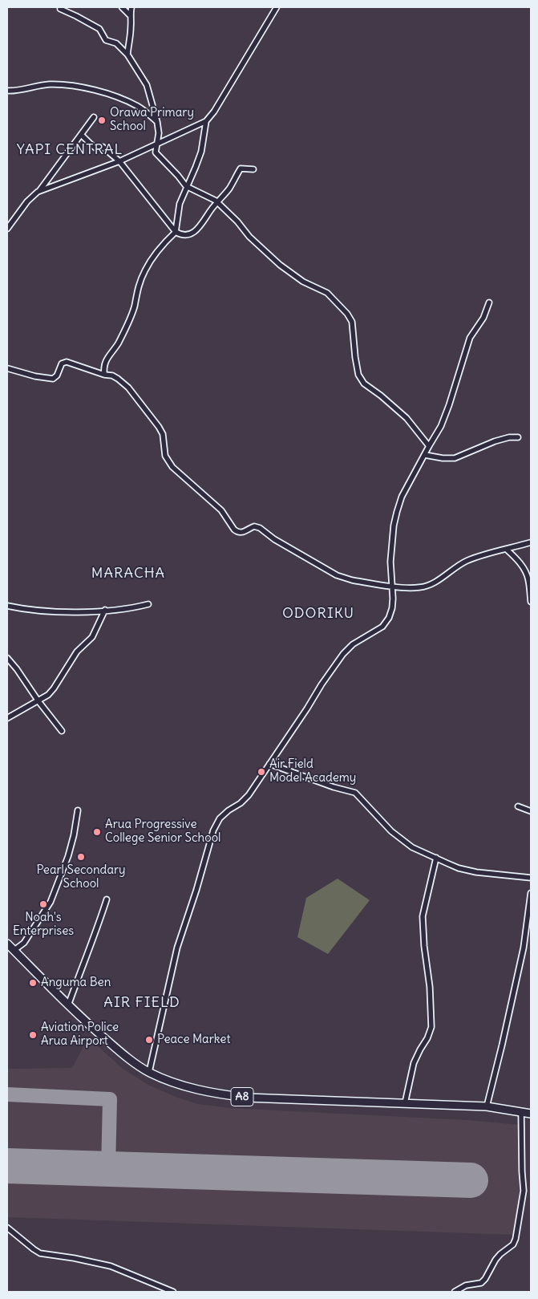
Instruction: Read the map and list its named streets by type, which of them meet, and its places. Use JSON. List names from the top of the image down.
{
  "streets": {
    "main road": ["A8"]
  },
  "districts": [
    "YAPI CENTRAL",
    "MARACHA",
    "ODORIKU",
    "AIR FIELD"
  ],
  "places": [
    "Orawa Primary School",
    "Air Field Model Academy",
    "Arua Progressive College Senior School",
    "Pearl Secondary School",
    "Noah's Enterprises",
    "Anguma Ben",
    "Aviation Police Arua Airport",
    "Peace Market"
  ]
}
